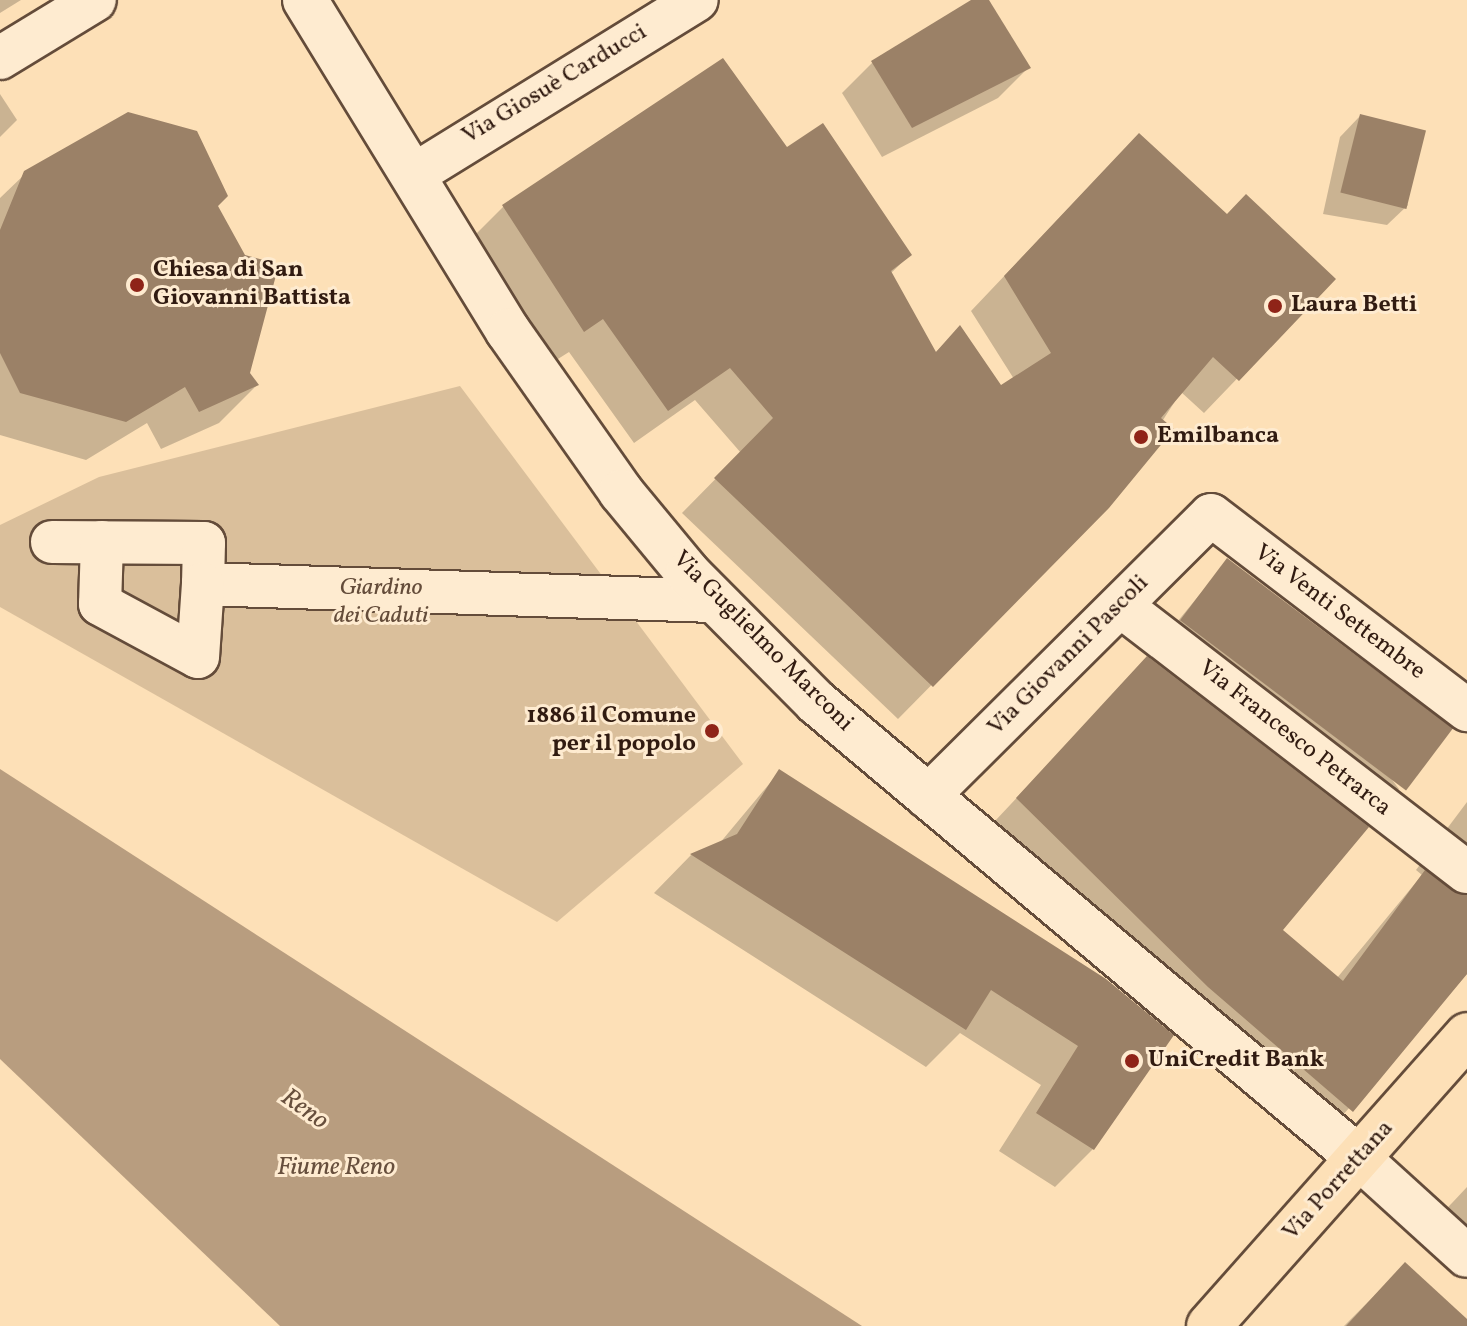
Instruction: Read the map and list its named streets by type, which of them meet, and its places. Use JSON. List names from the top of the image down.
{
  "streets": {
    "main road": ["Via Guglielmo Marconi", "Via Porrettana"],
    "street": [
      "Via Giosuè Carducci",
      "Via Venti Settembre",
      "Via Giovanni Pascoli",
      "Via Francesco Petrarca"
    ]
  },
  "crossings": [
    ["Via Giosuè Carducci", "Via Guglielmo Marconi"],
    ["Via Venti Settembre", "Via Giovanni Pascoli"],
    ["Via Guglielmo Marconi", "Via Giovanni Pascoli"],
    ["Via Guglielmo Marconi", "Via Porrettana"],
    ["Via Giovanni Pascoli", "Via Francesco Petrarca"]
  ],
  "water": ["Reno", "Fiume Reno"],
  "parks": ["Giardino dei Caduti"],
  "places": [
    "Chiesa di San Giovanni Battista",
    "Laura Betti",
    "Emilbanca",
    "1886 il Comune per il popolo",
    "UniCredit Bank"
  ]
}
